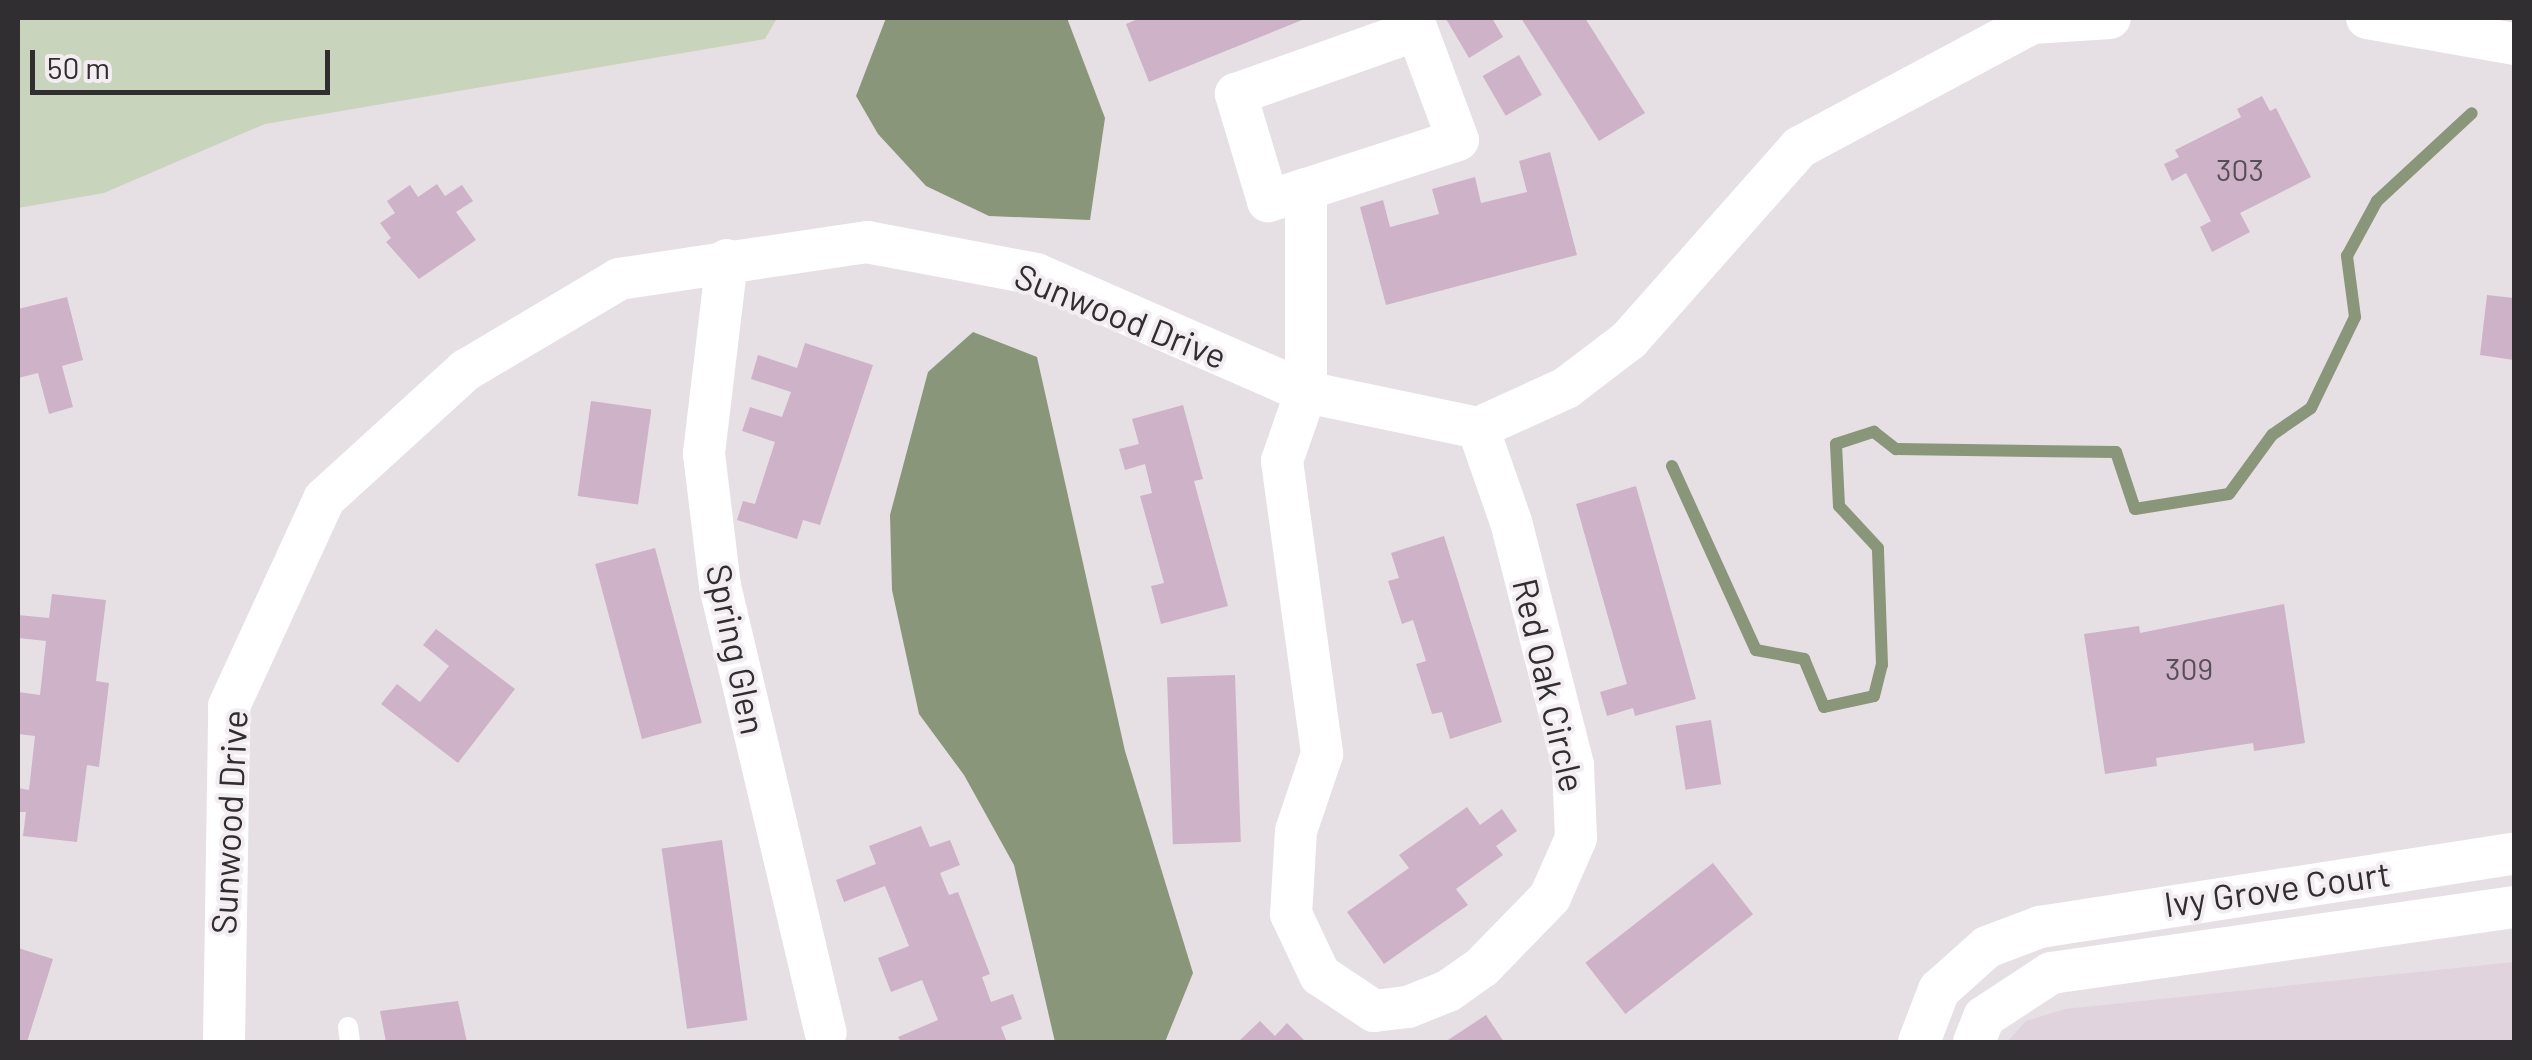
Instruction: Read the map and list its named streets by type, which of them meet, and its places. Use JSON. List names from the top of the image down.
{
  "streets": {
    "street": [
      "Sunwood Drive",
      "Spring Glen",
      "Red Oak Circle",
      "Ivy Grove Court"
    ]
  },
  "crossings": [
    ["Sunwood Drive", "Spring Glen"],
    ["Sunwood Drive", "Red Oak Circle"]
  ],
  "house_numbers": ["303", "309"],
  "scale_bar": "50 m"
}
